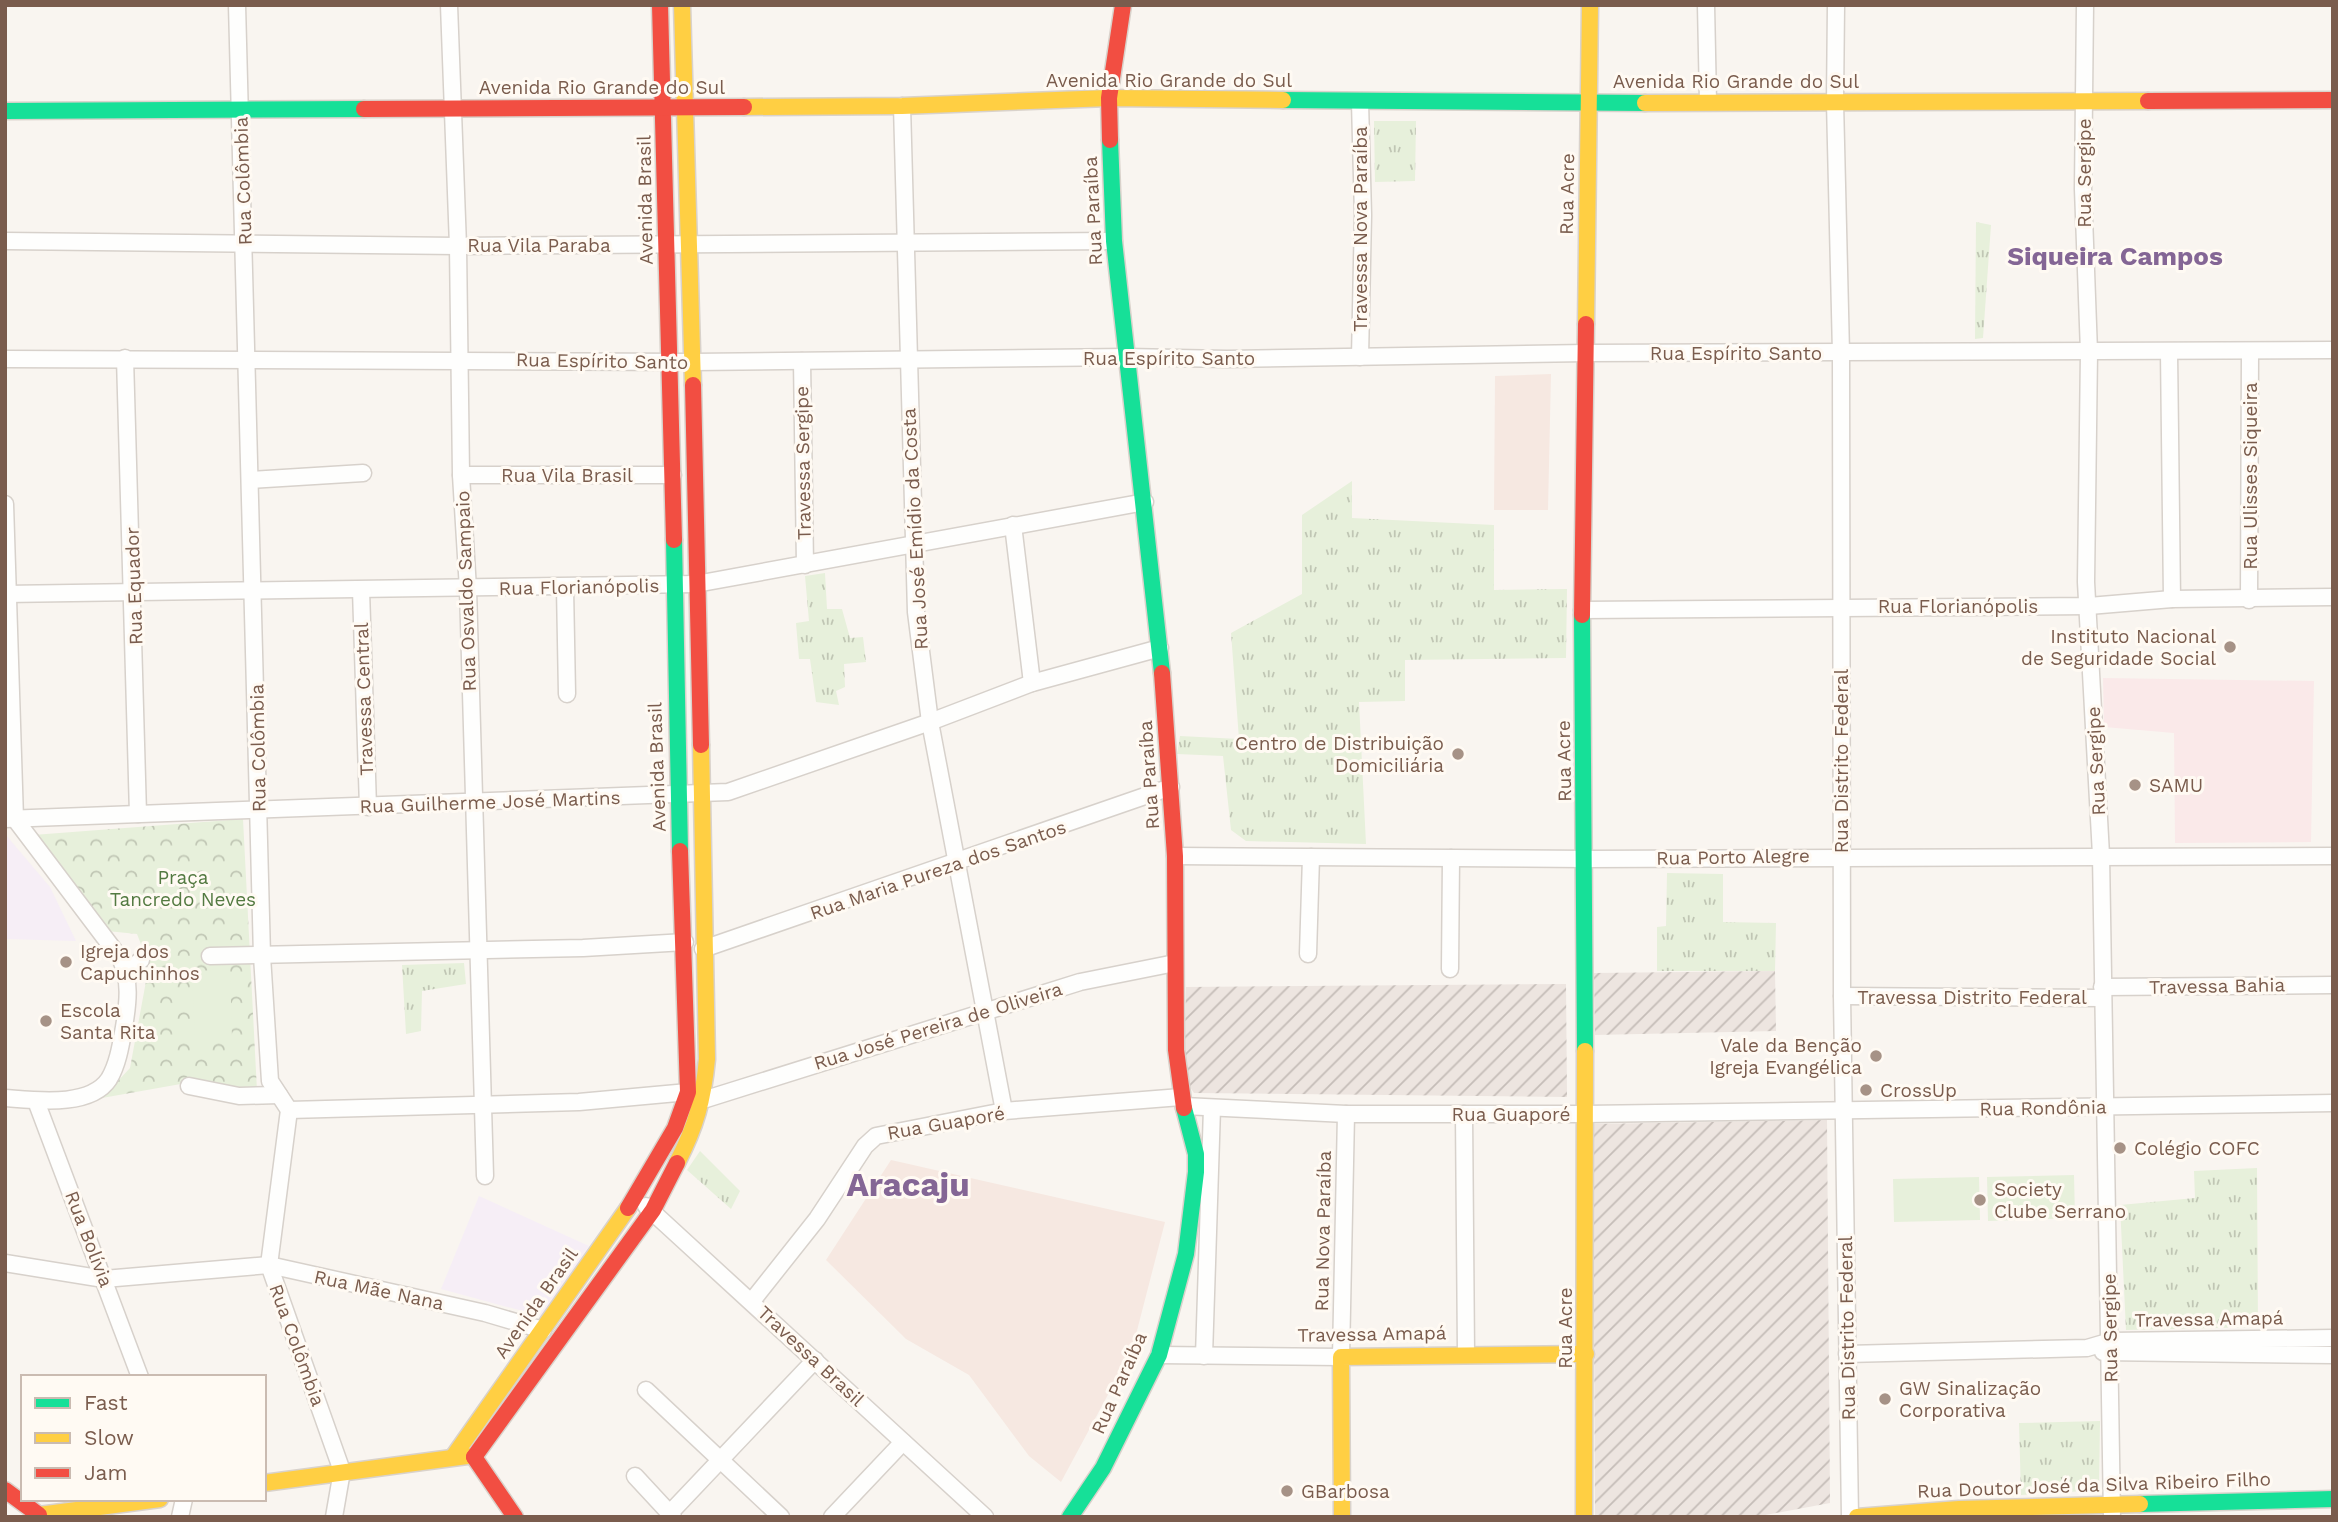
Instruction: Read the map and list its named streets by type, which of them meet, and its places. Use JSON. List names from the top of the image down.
{
  "streets": {
    "street": [
      "Avenida Rio Grande do Sul",
      "Rua Sergipe",
      "Rua Colômbia",
      "Rua Acre",
      "Avenida Brasil",
      "Rua Paraíba",
      "Travessa Nova Paraíba",
      "Rua Vila Paraba",
      "Rua Espírito Santo",
      "Travessa Sergipe",
      "Rua Vila Brasil",
      "Rua Ulisses Siqueira",
      "Rua José Emídio da Costa",
      "Rua Equador",
      "Rua Florianópolis",
      "Rua Osvaldo Sampaio",
      "Travessa Central",
      "Rua Distrito Federal",
      "Rua Guilherme José Martins",
      "Rua Porto Alegre",
      "Rua Maria Pureza dos Santos",
      "Travessa Bahia",
      "Travessa Distrito Federal",
      "Rua José Pereira de Oliveira",
      "Rua Rondônia",
      "Rua Guaporé",
      "Rua Nova Paraíba",
      "Rua Bolívia",
      "Rua Mãe Nana",
      "Travessa Amapá",
      "Travessa Brasil",
      "Rua Doutor José da Silva Ribeiro Filho"
    ]
  },
  "crossings": [
    ["Avenida Rio Grande do Sul", "Rua Sergipe"],
    ["Avenida Rio Grande do Sul", "Rua Colômbia"],
    ["Avenida Rio Grande do Sul", "Rua Acre"],
    ["Avenida Rio Grande do Sul", "Avenida Brasil"],
    ["Avenida Rio Grande do Sul", "Rua Paraíba"],
    ["Avenida Rio Grande do Sul", "Travessa Nova Paraíba"],
    ["Avenida Rio Grande do Sul", "Rua José Emídio da Costa"],
    ["Avenida Rio Grande do Sul", "Rua Osvaldo Sampaio"],
    ["Avenida Rio Grande do Sul", "Rua Distrito Federal"],
    ["Rua Sergipe", "Rua Espírito Santo"],
    ["Rua Sergipe", "Rua Florianópolis"],
    ["Rua Sergipe", "Rua Porto Alegre"],
    ["Rua Sergipe", "Travessa Bahia"],
    ["Rua Sergipe", "Travessa Distrito Federal"],
    ["Rua Sergipe", "Rua Rondônia"],
    ["Rua Sergipe", "Travessa Amapá"],
    ["Rua Sergipe", "Rua Doutor José da Silva Ribeiro Filho"],
    ["Rua Colômbia", "Rua Vila Paraba"],
    ["Rua Colômbia", "Rua Espírito Santo"],
    ["Rua Colômbia", "Rua Florianópolis"],
    ["Rua Colômbia", "Rua Guilherme José Martins"],
    ["Rua Colômbia", "Rua Mãe Nana"],
    ["Rua Acre", "Rua Espírito Santo"],
    ["Rua Acre", "Rua Florianópolis"],
    ["Rua Acre", "Rua Porto Alegre"],
    ["Rua Acre", "Rua Rondônia"],
    ["Rua Acre", "Rua Guaporé"],
    ["Rua Acre", "Travessa Amapá"],
    ["Avenida Brasil", "Rua Vila Paraba"],
    ["Avenida Brasil", "Rua Espírito Santo"],
    ["Avenida Brasil", "Rua Vila Brasil"],
    ["Avenida Brasil", "Rua Florianópolis"],
    ["Avenida Brasil", "Rua Guilherme José Martins"],
    ["Avenida Brasil", "Rua Maria Pureza dos Santos"],
    ["Avenida Brasil", "Rua José Pereira de Oliveira"],
    ["Avenida Brasil", "Rua Mãe Nana"],
    ["Avenida Brasil", "Travessa Brasil"],
    ["Rua Paraíba", "Rua Vila Paraba"],
    ["Rua Paraíba", "Rua Espírito Santo"],
    ["Rua Paraíba", "Rua Florianópolis"],
    ["Rua Paraíba", "Rua Guilherme José Martins"],
    ["Rua Paraíba", "Rua Porto Alegre"],
    ["Rua Paraíba", "Rua Maria Pureza dos Santos"],
    ["Rua Paraíba", "Rua José Pereira de Oliveira"],
    ["Rua Paraíba", "Rua Guaporé"],
    ["Rua Paraíba", "Travessa Amapá"],
    ["Travessa Nova Paraíba", "Rua Espírito Santo"],
    ["Rua Vila Paraba", "Rua José Emídio da Costa"],
    ["Rua Vila Paraba", "Rua Osvaldo Sampaio"],
    ["Rua Espírito Santo", "Travessa Sergipe"],
    ["Rua Espírito Santo", "Rua Ulisses Siqueira"],
    ["Rua Espírito Santo", "Rua José Emídio da Costa"],
    ["Rua Espírito Santo", "Rua Equador"],
    ["Rua Espírito Santo", "Rua Osvaldo Sampaio"],
    ["Rua Espírito Santo", "Rua Distrito Federal"],
    ["Travessa Sergipe", "Rua Florianópolis"],
    ["Rua Vila Brasil", "Rua Osvaldo Sampaio"],
    ["Rua Ulisses Siqueira", "Rua Florianópolis"],
    ["Rua José Emídio da Costa", "Rua Florianópolis"],
    ["Rua José Emídio da Costa", "Rua Guilherme José Martins"],
    ["Rua José Emídio da Costa", "Rua Maria Pureza dos Santos"],
    ["Rua José Emídio da Costa", "Rua José Pereira de Oliveira"],
    ["Rua José Emídio da Costa", "Rua Guaporé"],
    ["Rua Equador", "Rua Florianópolis"],
    ["Rua Equador", "Rua Guilherme José Martins"],
    ["Rua Florianópolis", "Rua Osvaldo Sampaio"],
    ["Rua Florianópolis", "Travessa Central"],
    ["Rua Florianópolis", "Rua Distrito Federal"],
    ["Rua Osvaldo Sampaio", "Rua Guilherme José Martins"],
    ["Travessa Central", "Rua Guilherme José Martins"],
    ["Rua Distrito Federal", "Rua Porto Alegre"],
    ["Rua Distrito Federal", "Travessa Distrito Federal"],
    ["Rua Distrito Federal", "Rua Rondônia"],
    ["Rua Distrito Federal", "Travessa Amapá"],
    ["Travessa Bahia", "Travessa Distrito Federal"],
    ["Rua Rondônia", "Rua Guaporé"],
    ["Rua Guaporé", "Rua Nova Paraíba"],
    ["Rua Guaporé", "Travessa Brasil"],
    ["Rua Nova Paraíba", "Travessa Amapá"],
    ["Rua Bolívia", "Rua Mãe Nana"]
  ],
  "districts": ["Siqueira Campos", "Aracaju"],
  "parks": ["Praça Tancredo Neves"],
  "places": [
    "Instituto Nacional de Seguridade Social",
    "Centro de Distribuição Domiciliária",
    "SAMU",
    "Igreja dos Capuchinhos",
    "Escola Santa Rita",
    "Vale da Benção Igreja Evangélica",
    "CrossUp",
    "Colégio COFC",
    "Society Clube Serrano",
    "GW Sinalização Corporativa",
    "GBarbosa"
  ],
  "legend": ["Fast", "Slow", "Jam"]
}
